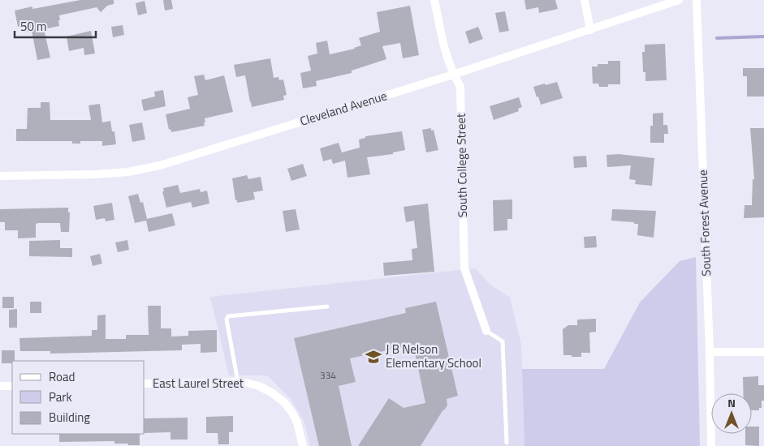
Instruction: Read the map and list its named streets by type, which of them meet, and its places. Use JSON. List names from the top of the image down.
{
  "streets": {
    "street": [
      "Cleveland Avenue",
      "South College Street",
      "South Forest Avenue",
      "East Laurel Street"
    ]
  },
  "crossings": [
    ["Cleveland Avenue", "South College Street"]
  ],
  "places": {
    "school or university": ["J B Nelson Elementary School"]
  },
  "house_numbers": ["334"],
  "legend": ["Road", "Park", "Building"],
  "scale_bar": "50 m",
  "north": "top"
}
